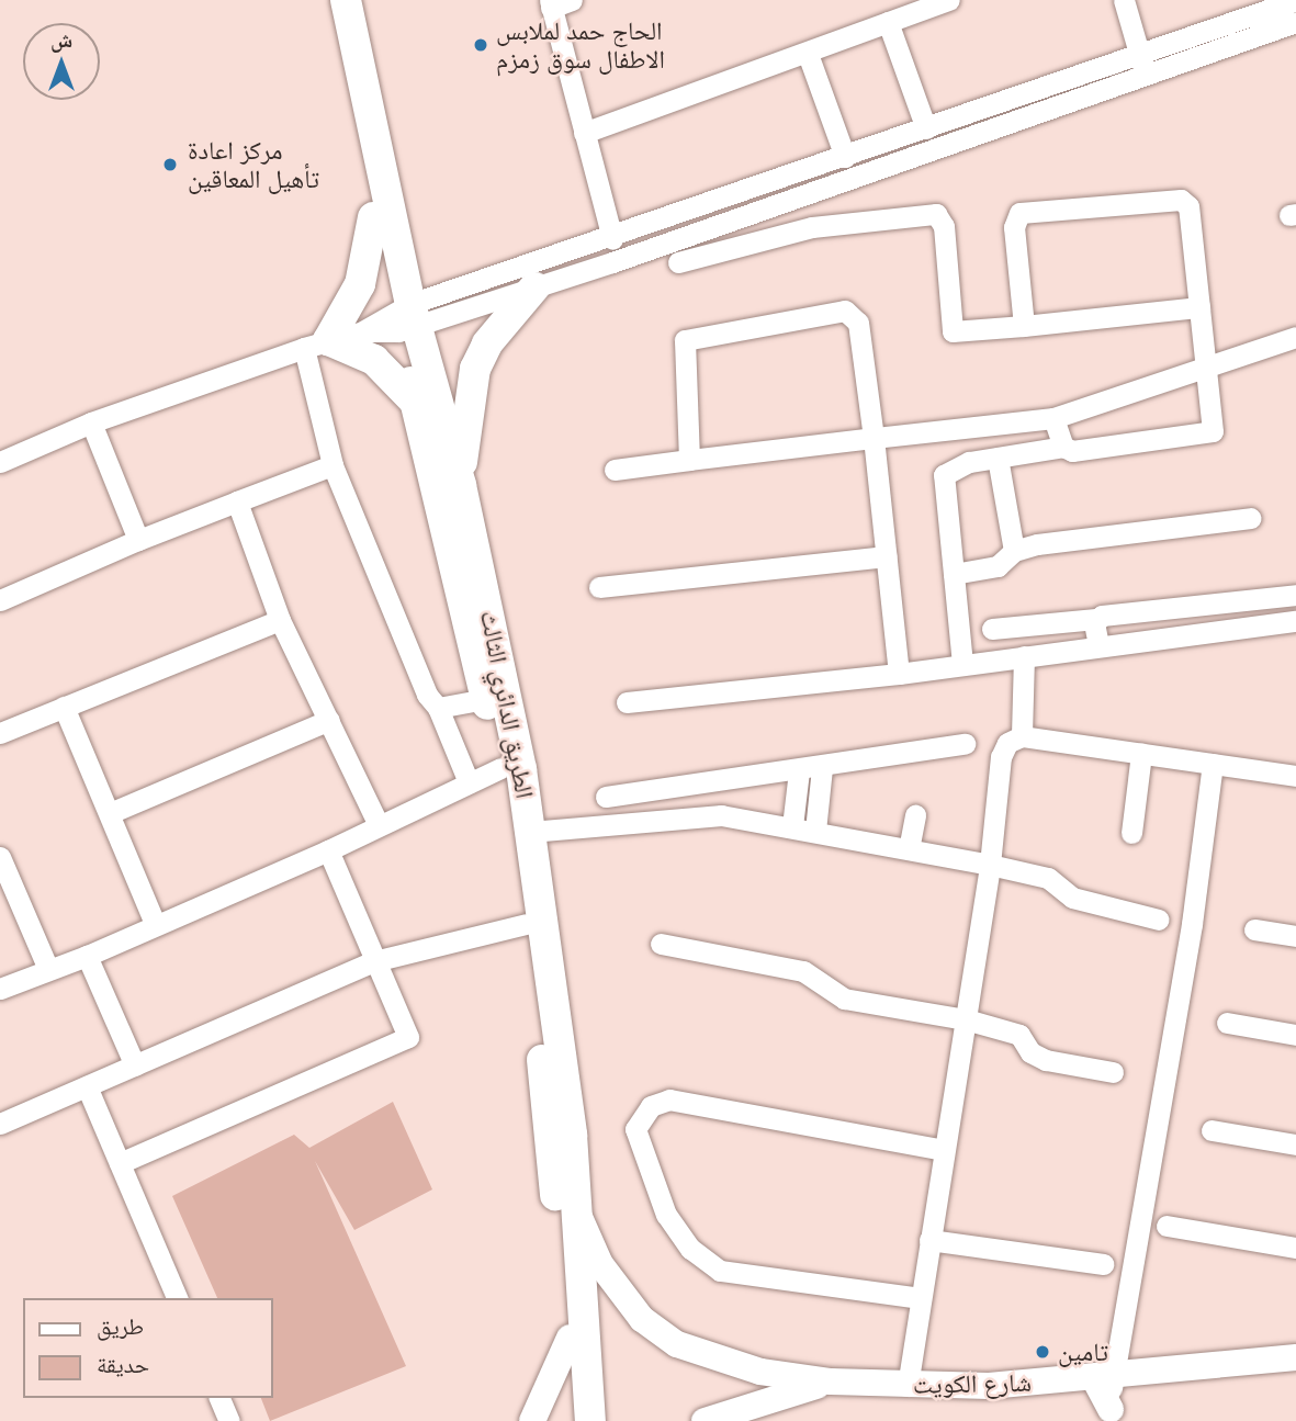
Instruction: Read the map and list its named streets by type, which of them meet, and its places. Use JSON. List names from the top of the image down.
{
  "streets": {
    "highway": ["الطريق الدائري الثالث"],
    "main road": ["شارع الكويت"]
  },
  "crossings": [
    ["الطريق الدائري الثالث", "شارع الكويت"]
  ],
  "places": ["الحاج حمد لملابس الاطفال سوق زمزم", "مركز اعادة تأهيل المعاقين", "تامين"],
  "legend": ["طريق", "حديقة"],
  "north": "top"
}
